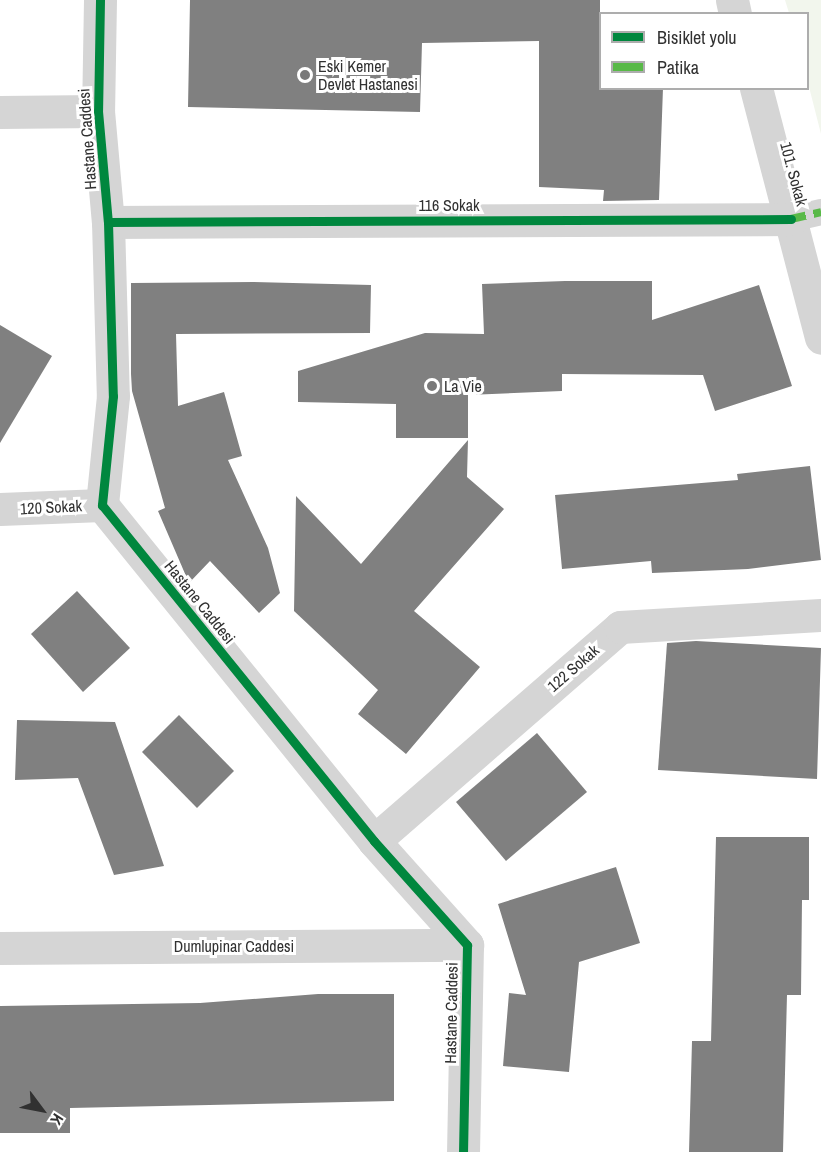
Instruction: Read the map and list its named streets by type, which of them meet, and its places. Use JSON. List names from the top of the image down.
{
  "streets": {
    "street": [
      "Hastane Caddesi",
      "101. Sokak",
      "116 Sokak",
      "120 Sokak",
      "122 Sokak",
      "Dumlupinar Caddesi"
    ]
  },
  "crossings": [
    ["Hastane Caddesi", "116 Sokak"],
    ["Hastane Caddesi", "120 Sokak"],
    ["Hastane Caddesi", "122 Sokak"],
    ["Hastane Caddesi", "Dumlupinar Caddesi"],
    ["101. Sokak", "116 Sokak"]
  ],
  "places": ["Eski Kemer Devlet Hastanesi", "La Vie"],
  "legend": ["Bisiklet yolu", "Patika"],
  "north": "bottom right"
}
